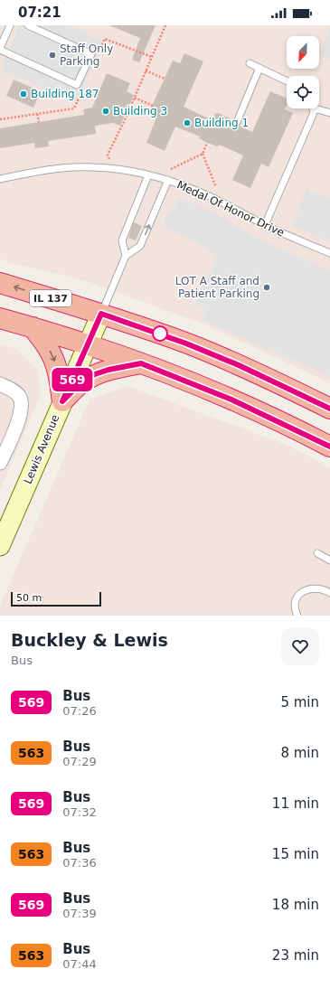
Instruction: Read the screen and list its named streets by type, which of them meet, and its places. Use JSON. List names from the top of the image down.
{
  "streets": {
    "highway": ["IL 137"],
    "main road": ["Lewis Avenue"],
    "lane": ["Medal Of Honor Drive"]
  },
  "crossings": [
    ["IL 137", "Lewis Avenue"]
  ],
  "places": [
    "Staff Only Parking",
    "Building 187",
    "Building 3",
    "Building 1",
    "LOT A Staff and Patient Parking"
  ],
  "lines": ["bus line 569"],
  "scale_bar": "50 m",
  "north": "bottom left",
  "page": {
    "status": "07:21",
    "on_map": "569",
    "scale": "50 m",
    "heading": ["Buckley & Lewis", "Bus"],
    "list": [
      {
        "mark": "569",
        "name": "Bus",
        "note": "07:26",
        "value": "5 min"
      },
      {
        "mark": "563",
        "name": "Bus",
        "note": "07:29",
        "value": "8 min"
      },
      {
        "mark": "569",
        "name": "Bus",
        "note": "07:32",
        "value": "11 min"
      },
      {
        "mark": "563",
        "name": "Bus",
        "note": "07:36",
        "value": "15 min"
      },
      {
        "mark": "569",
        "name": "Bus",
        "note": "07:39",
        "value": "18 min"
      },
      {
        "mark": "563",
        "name": "Bus",
        "note": "07:44",
        "value": "23 min"
      }
    ]
  }
}
